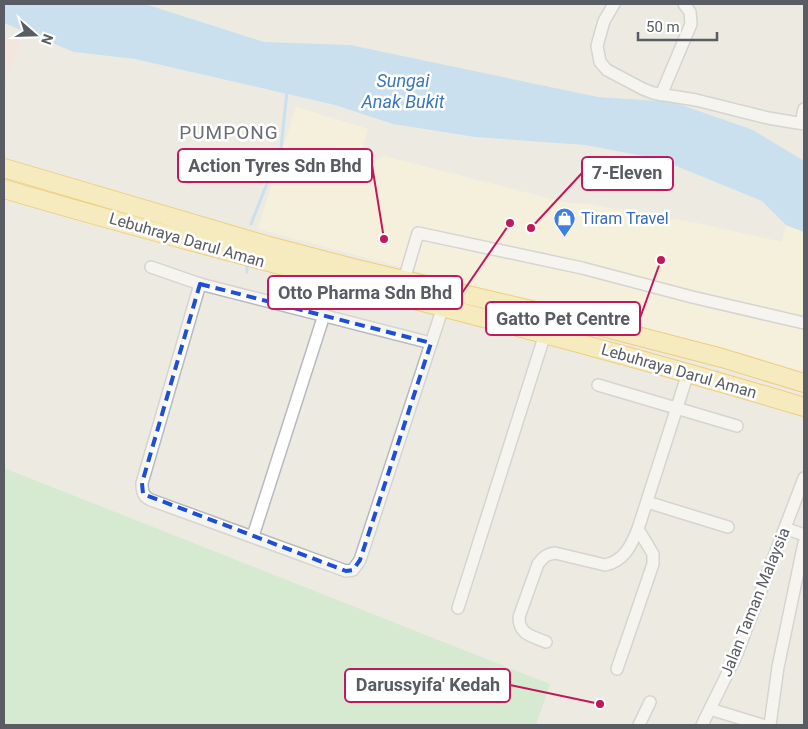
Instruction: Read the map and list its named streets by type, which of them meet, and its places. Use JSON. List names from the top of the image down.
{
  "streets": {
    "highway": ["Lebuhraya Darul Aman"],
    "street": ["Jalan Taman Malaysia"]
  },
  "districts": ["PUMPONG"],
  "water": ["Sungai Anak Bukit"],
  "places": {
    "other": [
      "Otto Pharma Sdn Bhd",
      "7-Eleven",
      "Action Tyres Sdn Bhd",
      "Gatto Pet Centre",
      "Darussyifa' Kedah"
    ],
    "shop": ["Tiram Travel"]
  },
  "scale_bar": "50 m",
  "north": "right"
}
